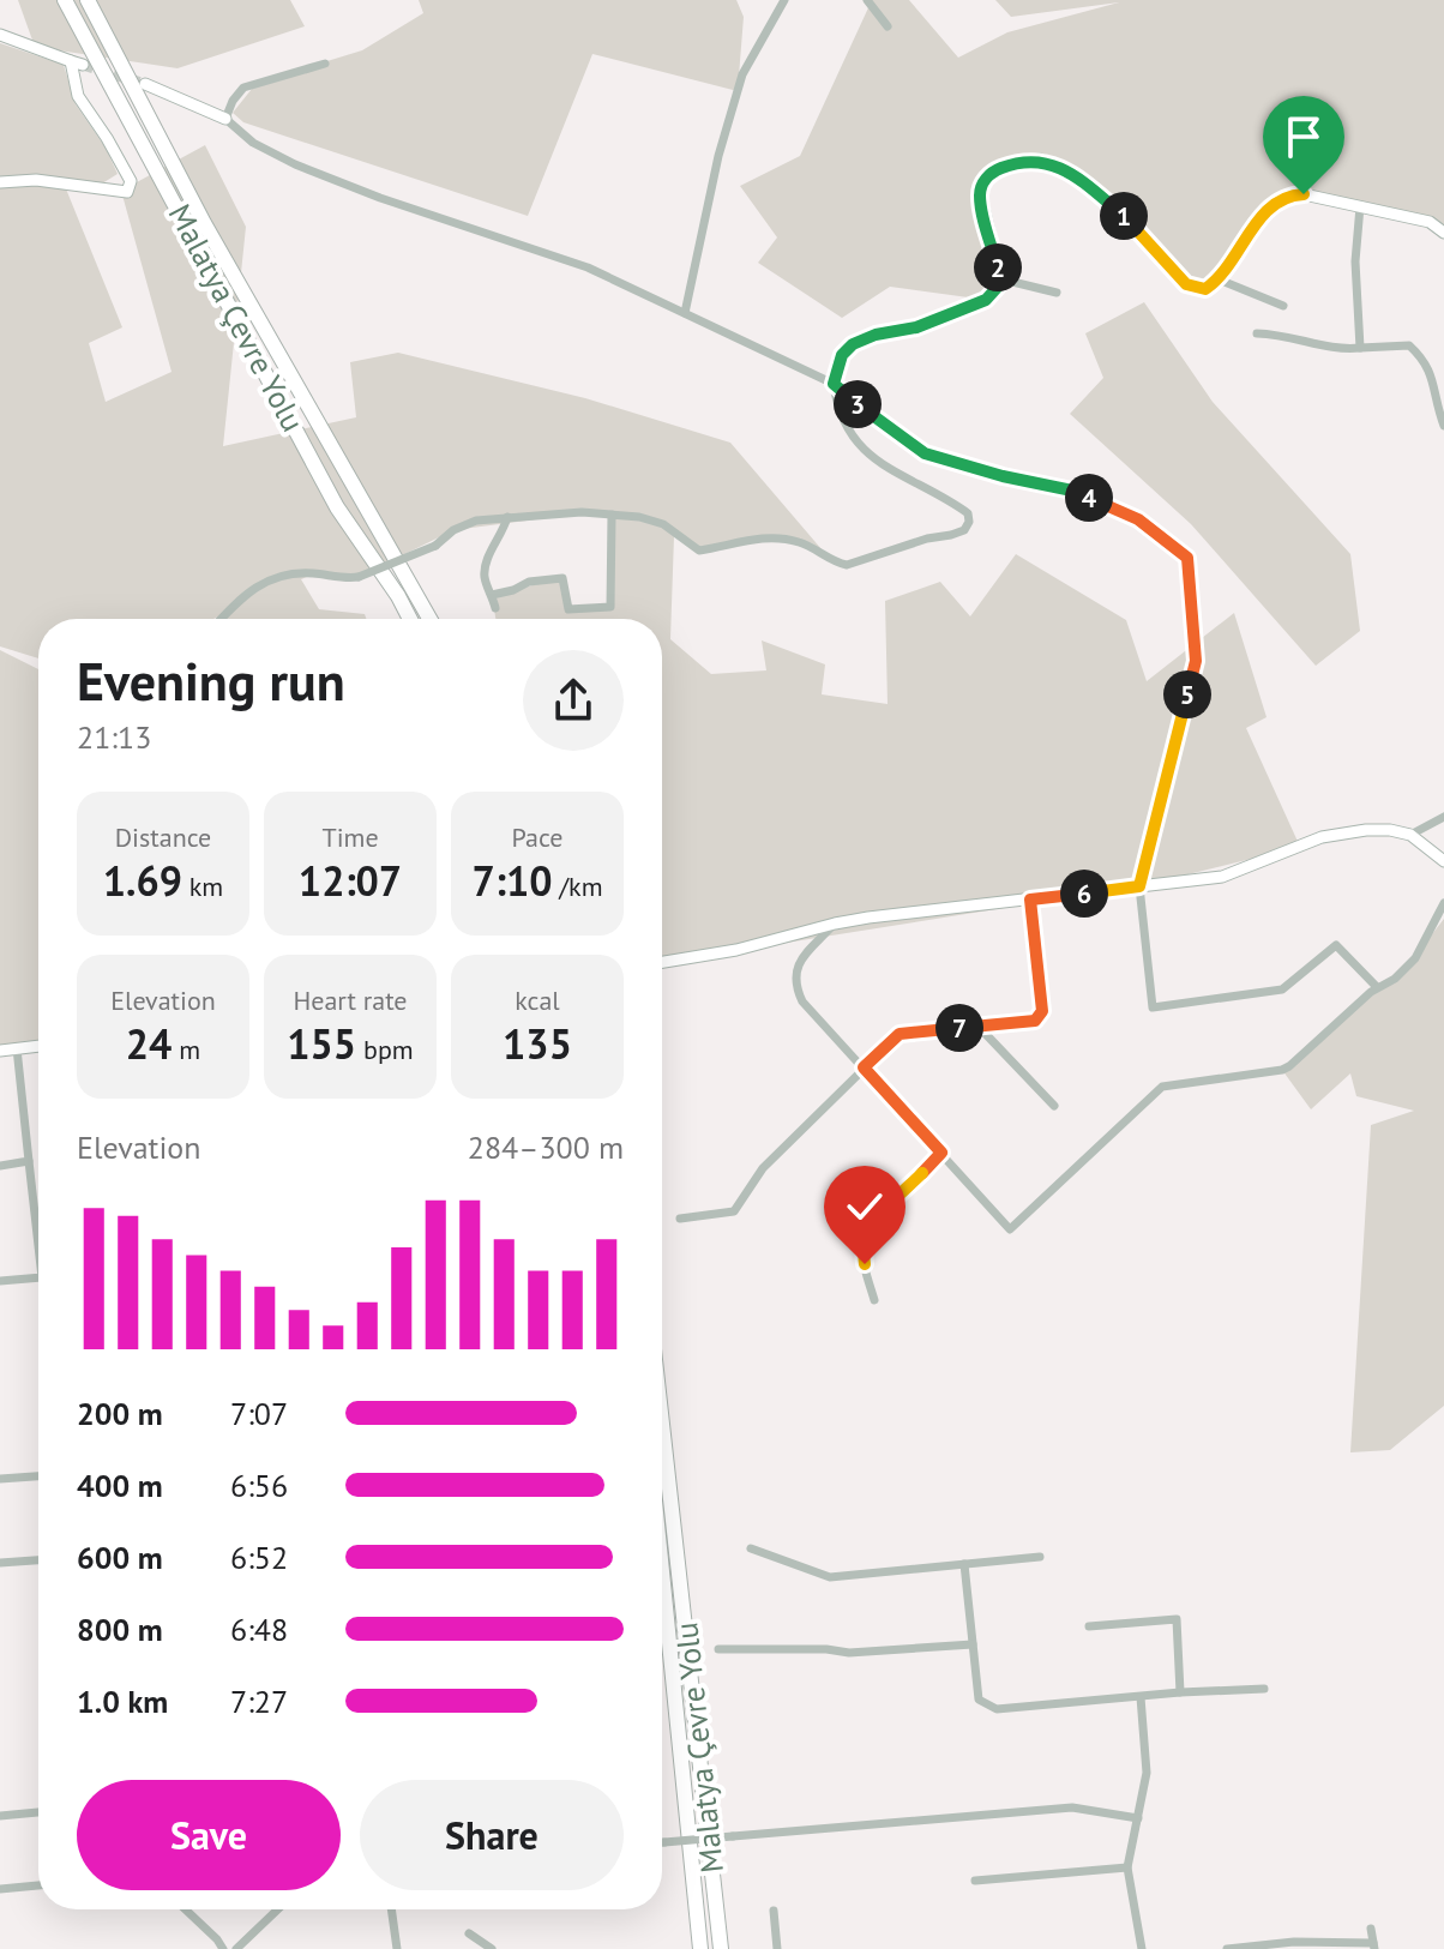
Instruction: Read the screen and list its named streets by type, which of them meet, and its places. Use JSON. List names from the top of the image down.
{
  "streets": {
    "highway": ["Malatya Çevre Yolu"]
  },
  "page": {
    "pins": [
      "1",
      "2",
      "3",
      "4",
      "5",
      "6",
      "7"
    ],
    "heading": ["Evening run", "21:13"],
    "stats": [
      ["Distance", "1.69 km"],
      ["Time", "12:07"],
      ["Pace", "7:10 /km"],
      ["Elevation", "24 m"],
      ["Heart rate", "155 bpm"],
      ["kcal", "135"]
    ],
    "chart": ["Elevation", "284–300 m"],
    "list": [
      {
        "name": "200 m",
        "note": "7:07"
      },
      {
        "name": "400 m",
        "note": "6:56"
      },
      {
        "name": "600 m",
        "note": "6:52"
      },
      {
        "name": "800 m",
        "note": "6:48"
      },
      {
        "name": "1.0 km",
        "note": "7:27"
      }
    ],
    "buttons": ["Save", "Share"]
  }
}
